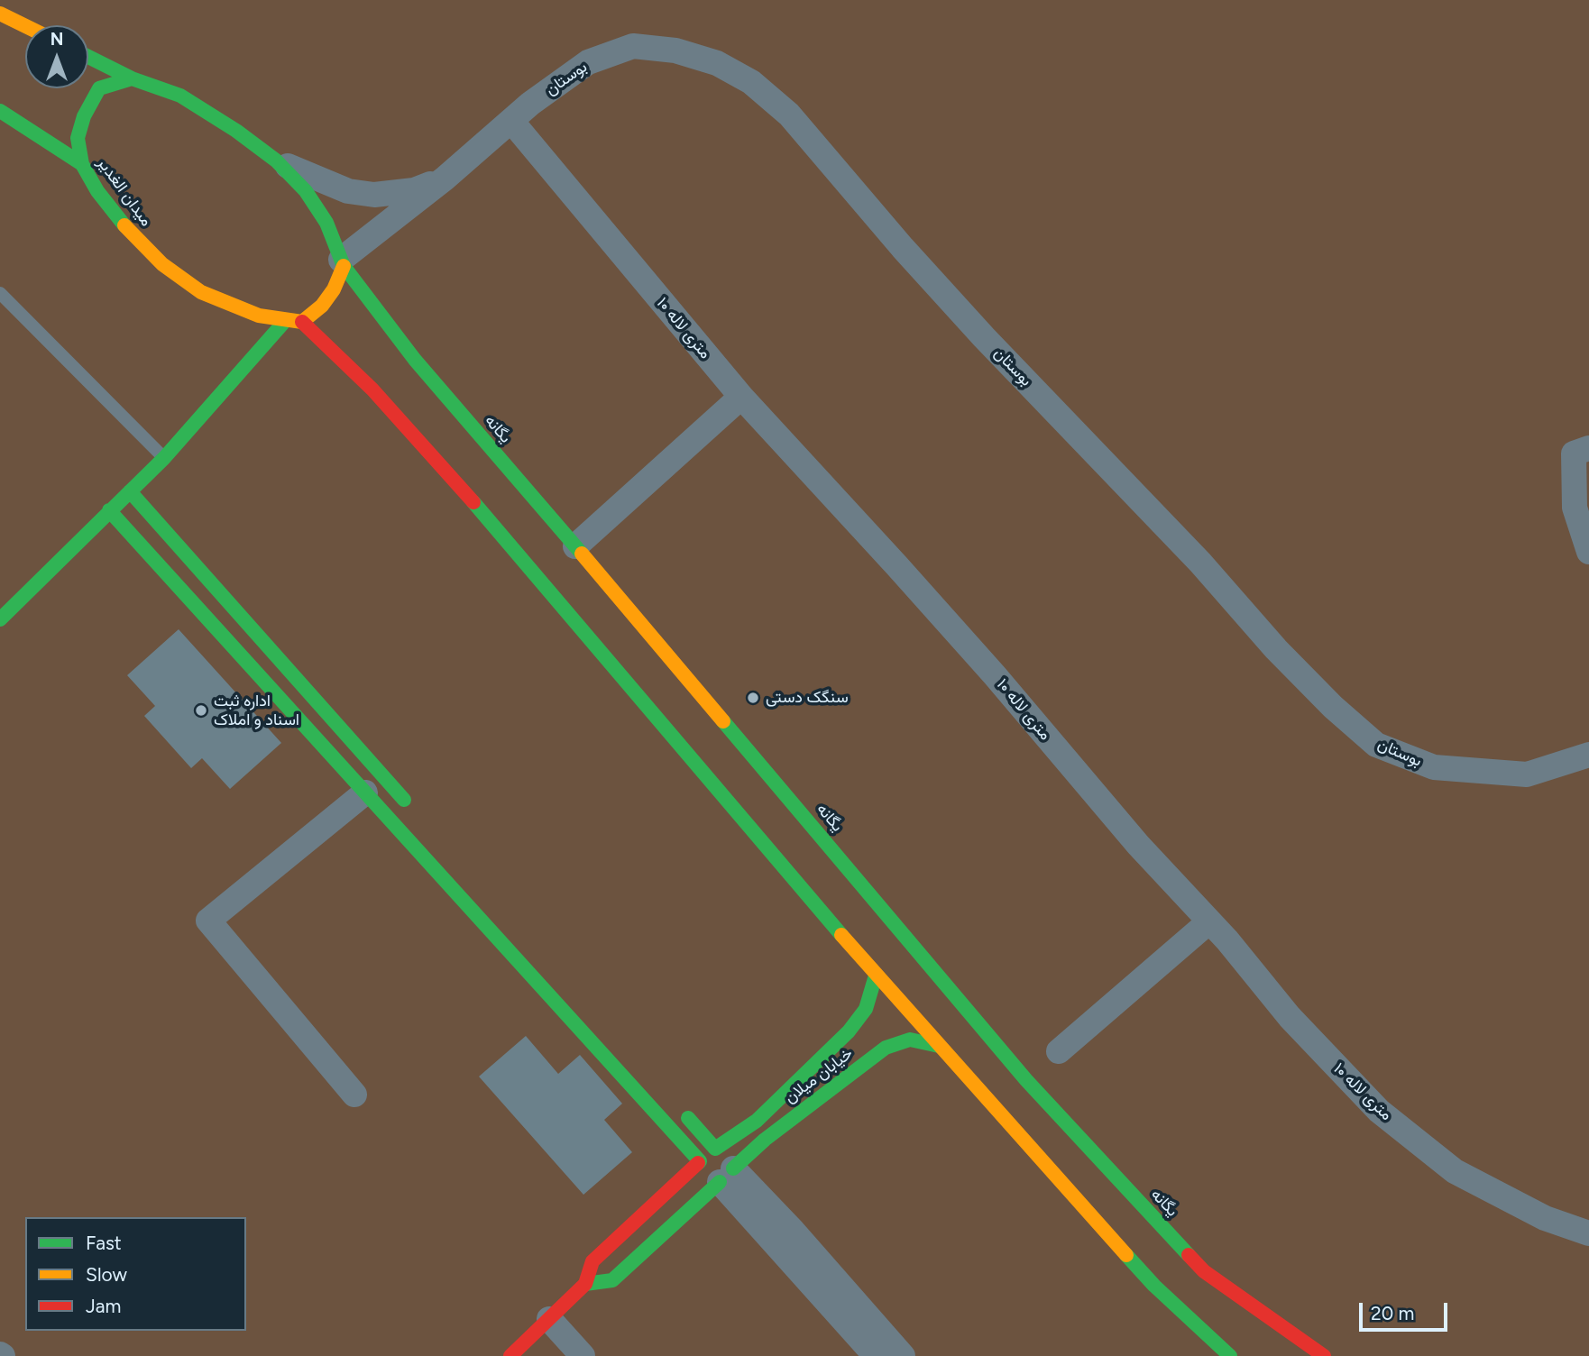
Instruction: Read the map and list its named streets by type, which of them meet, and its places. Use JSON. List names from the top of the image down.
{
  "streets": {
    "main road": ["میدان الغدیر", "یگانه", "خیابان میلان"],
    "street": ["بوستان", "۱۰ متری لاله"]
  },
  "crossings": [
    ["بوستان", "۱۰ متری لاله"],
    ["بوستان", "یگانه"]
  ],
  "places": ["سنگک دستی", "اداره ثبت اسناد و املاک"],
  "legend": ["Fast", "Slow", "Jam"],
  "scale_bar": "20 m",
  "north": "top"
}
